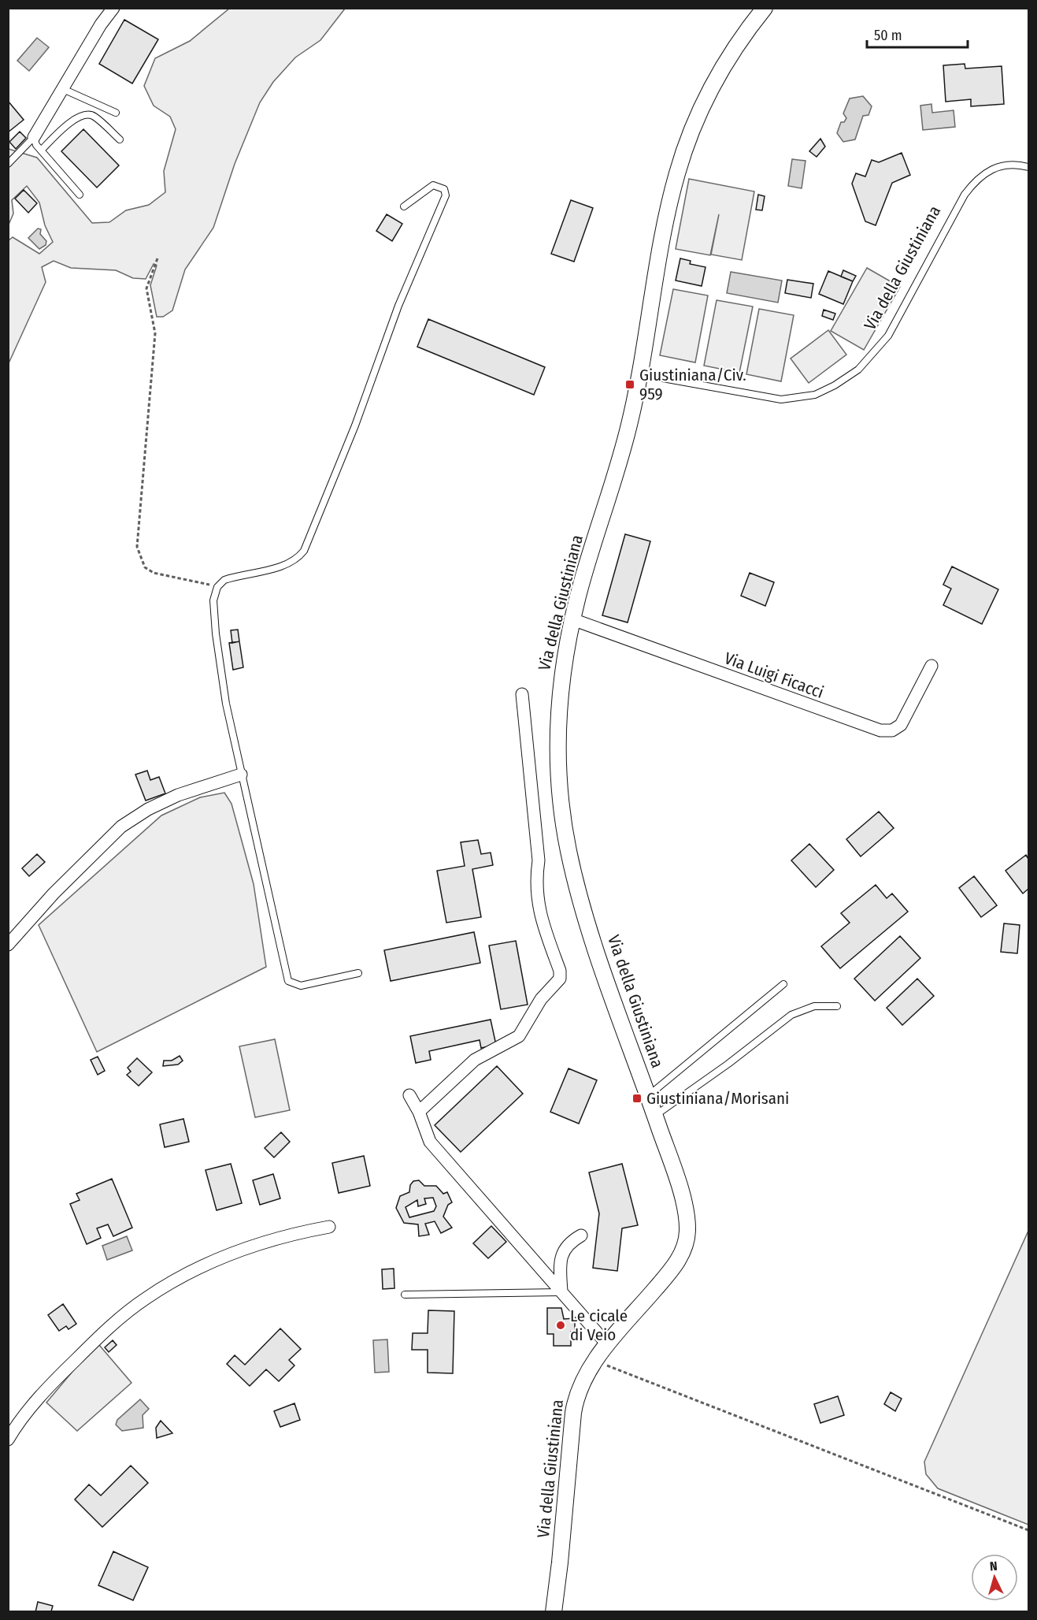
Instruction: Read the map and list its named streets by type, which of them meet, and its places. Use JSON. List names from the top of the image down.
{
  "streets": {
    "street": ["Via della Giustiniana", "Via Luigi Ficacci"]
  },
  "crossings": [
    ["Via della Giustiniana", "Via Luigi Ficacci"]
  ],
  "places": {
    "transit": ["Giustiniana/Civ. 959", "Giustiniana/Morisani"],
    "other": ["Le cicale di Veio"]
  },
  "scale_bar": "50 m",
  "north": "top"
}
